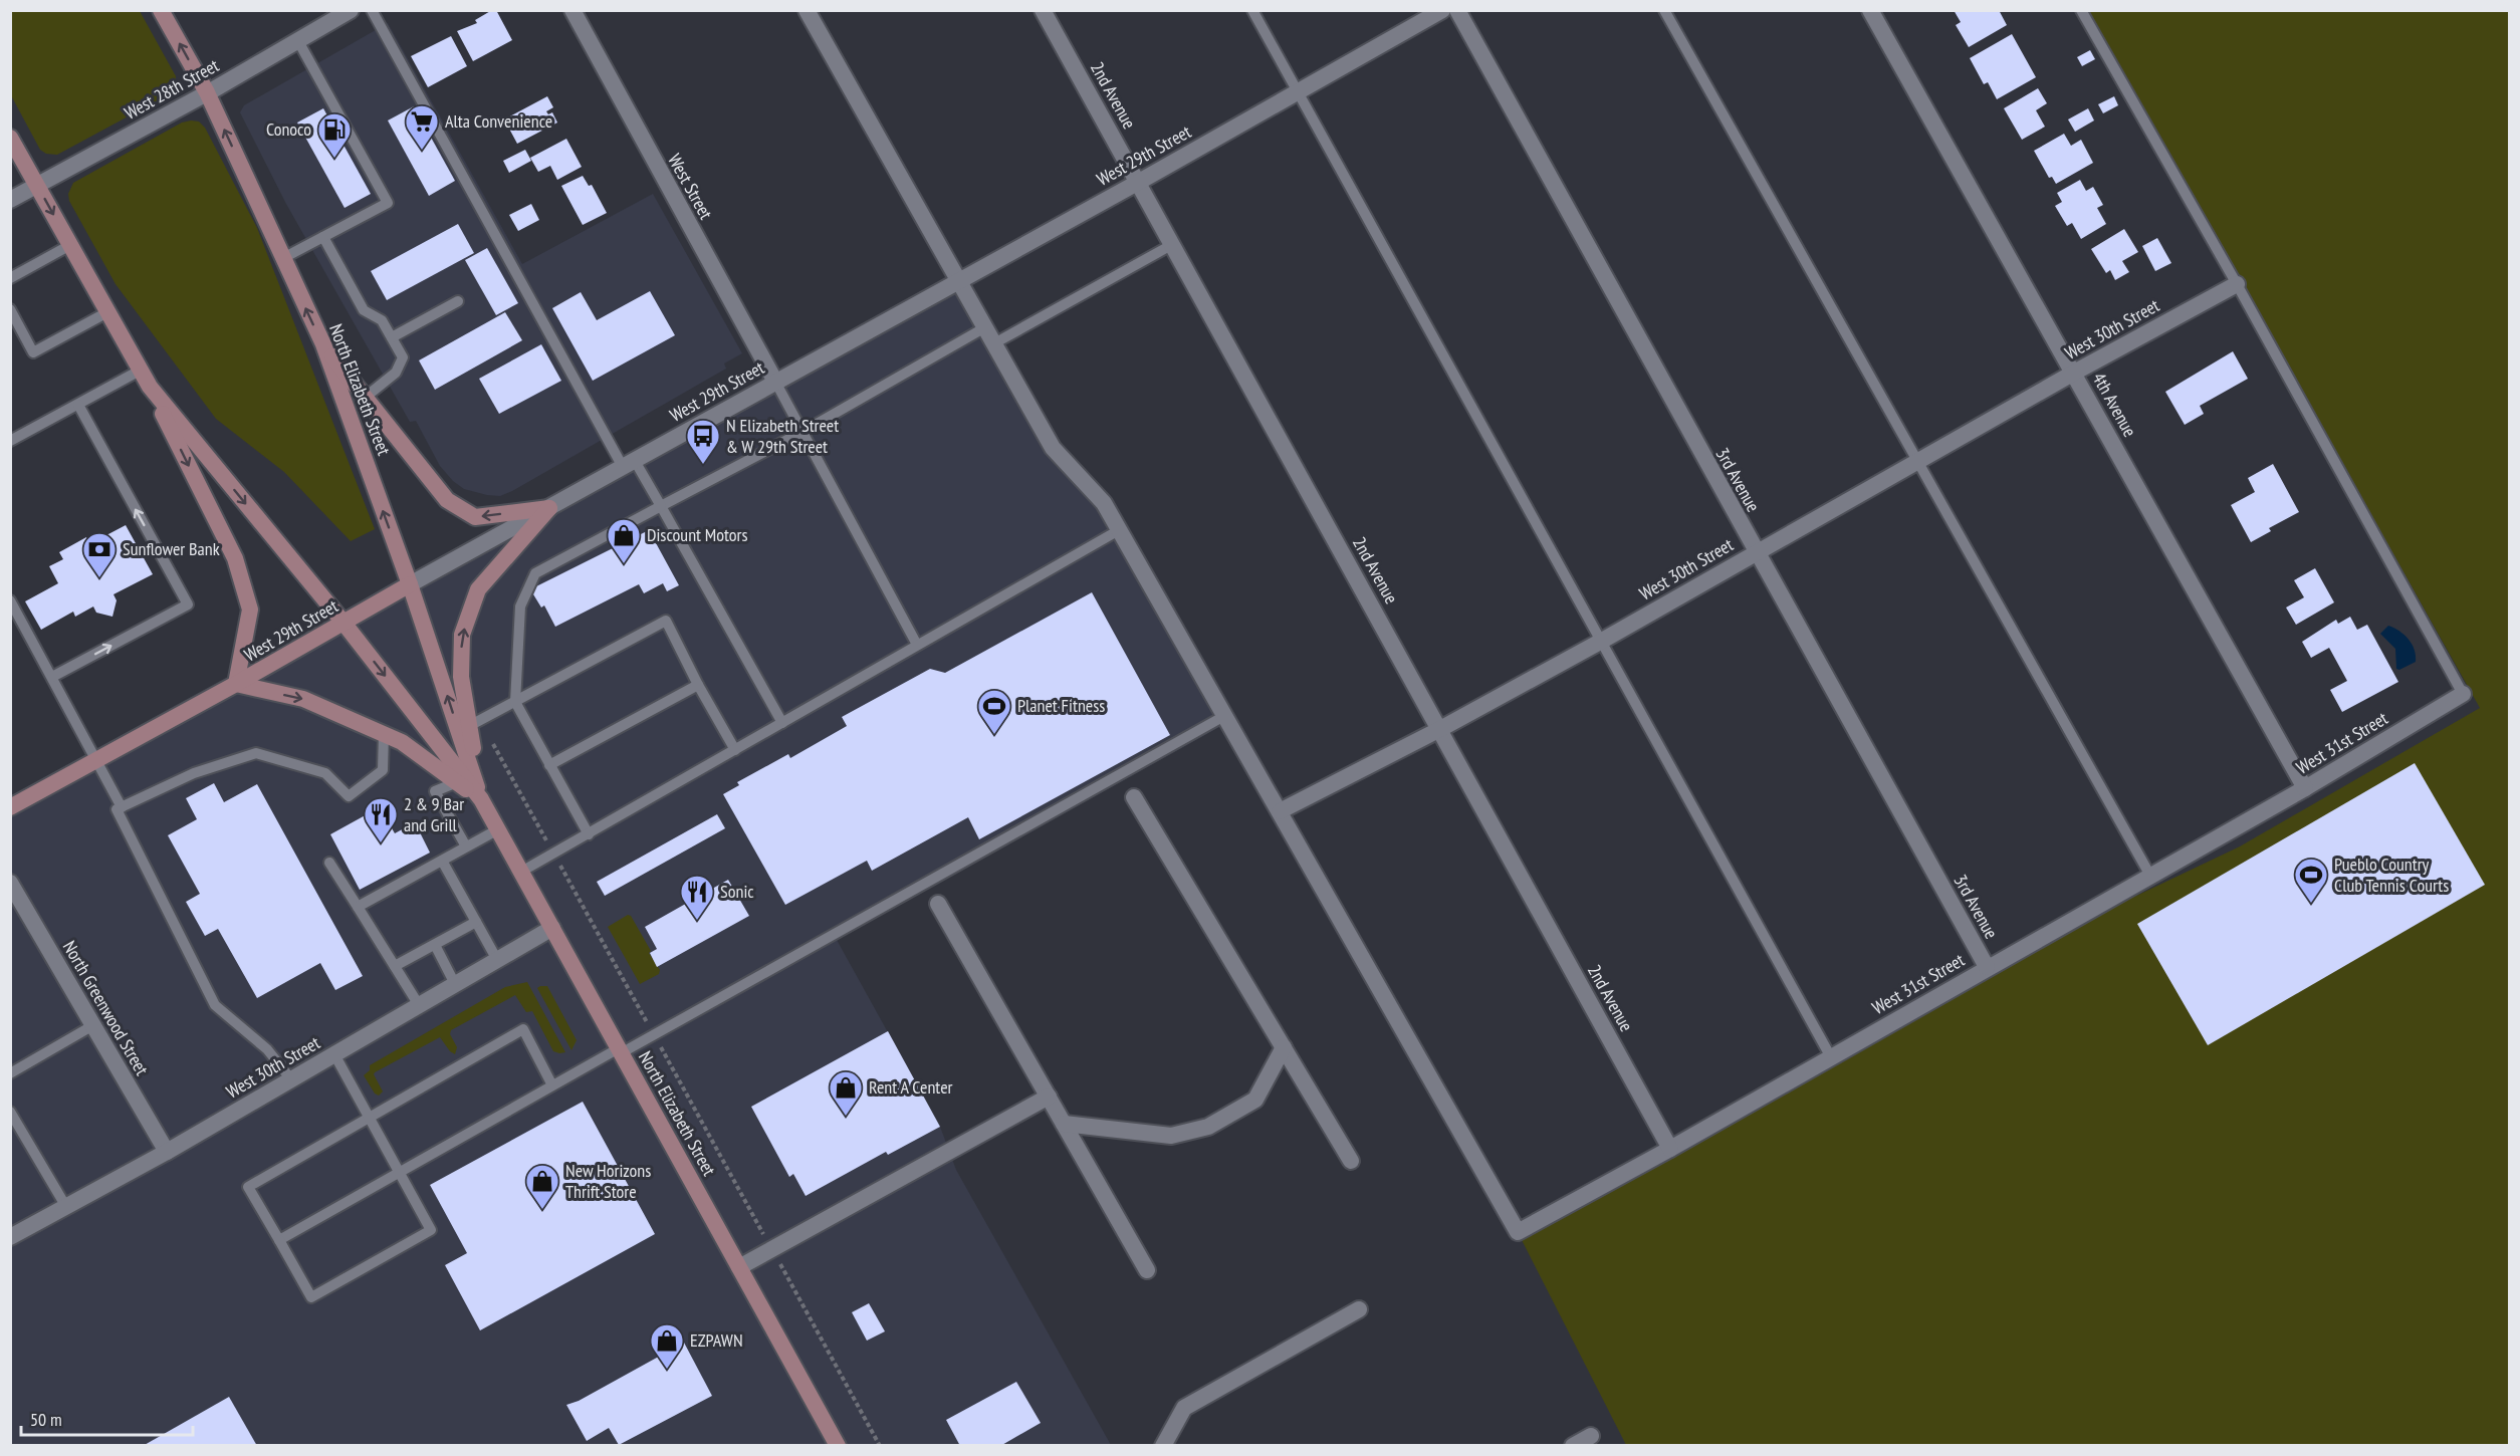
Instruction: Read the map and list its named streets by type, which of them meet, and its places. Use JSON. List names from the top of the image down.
{
  "streets": {
    "main road": ["West 29th Street", "North Elizabeth Street"],
    "street": [
      "West 28th Street",
      "2nd Avenue",
      "West Street",
      "West 30th Street",
      "4th Avenue",
      "3rd Avenue",
      "West 31st Street",
      "North Greenwood Street"
    ]
  },
  "crossings": [
    ["West 28th Street", "North Elizabeth Street"],
    ["2nd Avenue", "West 29th Street"],
    ["2nd Avenue", "West 30th Street"],
    ["2nd Avenue", "West 31st Street"],
    ["West 29th Street", "West Street"],
    ["West 29th Street", "North Elizabeth Street"],
    ["West 30th Street", "North Elizabeth Street"],
    ["West 30th Street", "4th Avenue"],
    ["West 30th Street", "3rd Avenue"],
    ["West 30th Street", "West 31st Street"],
    ["West 30th Street", "North Greenwood Street"],
    ["4th Avenue", "West 31st Street"],
    ["3rd Avenue", "West 31st Street"]
  ],
  "places": {
    "supermarket": ["Alta Convenience"],
    "fuel station": ["Conoco"],
    "bus stop": ["N Elizabeth Street & W 29th Street"],
    "shop": [
      "Discount Motors",
      "Rent A Center",
      "New Horizons Thrift Store",
      "EZPAWN"
    ],
    "bank": ["Sunflower Bank"],
    "sports": ["Planet Fitness", "Pueblo Country Club Tennis Courts"],
    "restaurant": ["2 & 9 Bar and Grill", "Sonic"]
  },
  "scale_bar": "50 m"
}
